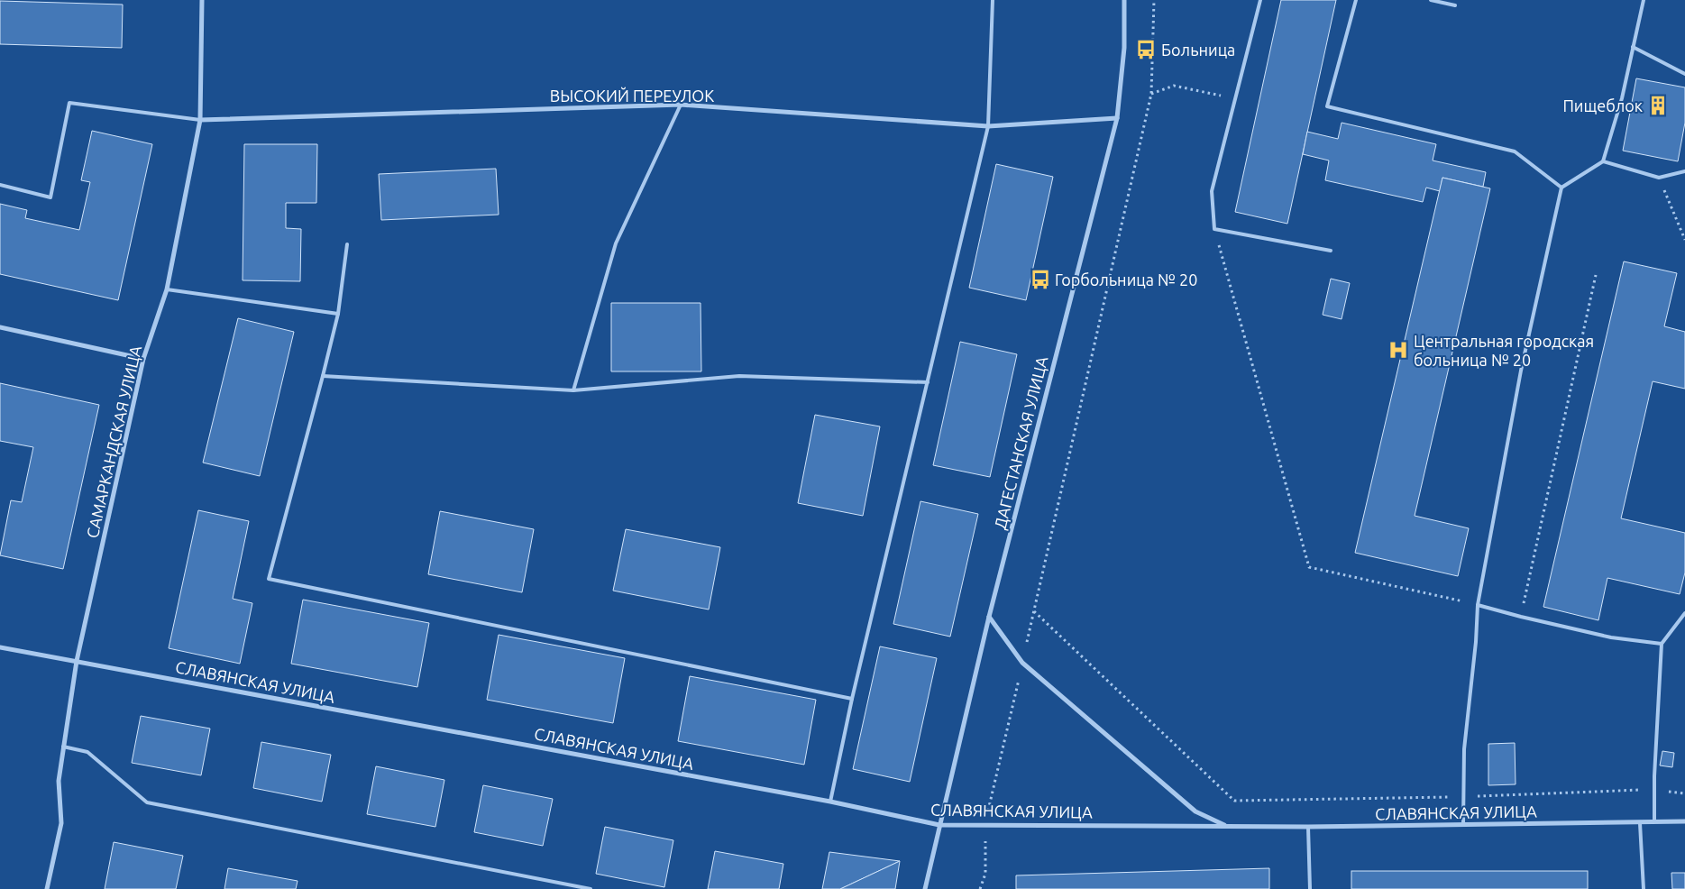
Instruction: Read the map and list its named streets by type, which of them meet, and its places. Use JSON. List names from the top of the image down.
{
  "streets": {
    "street": [
      "ВЫСОКИЙ ПЕРЕУЛОК",
      "САМАРКАНДСКАЯ УЛИЦА",
      "ДАГЕСТАНСКАЯ УЛИЦА",
      "СЛАВЯНСКАЯ УЛИЦА"
    ]
  },
  "crossings": [
    ["ВЫСОКИЙ ПЕРЕУЛОК", "САМАРКАНДСКАЯ УЛИЦА"],
    ["ВЫСОКИЙ ПЕРЕУЛОК", "ДАГЕСТАНСКАЯ УЛИЦА"],
    ["САМАРКАНДСКАЯ УЛИЦА", "СЛАВЯНСКАЯ УЛИЦА"],
    ["ДАГЕСТАНСКАЯ УЛИЦА", "СЛАВЯНСКАЯ УЛИЦА"]
  ],
  "places": {
    "bus stop": ["Больница", "Горбольница № 20"],
    "building": ["Пищеблок"],
    "hospital": ["Центральная городская больница № 20"]
  }
}
